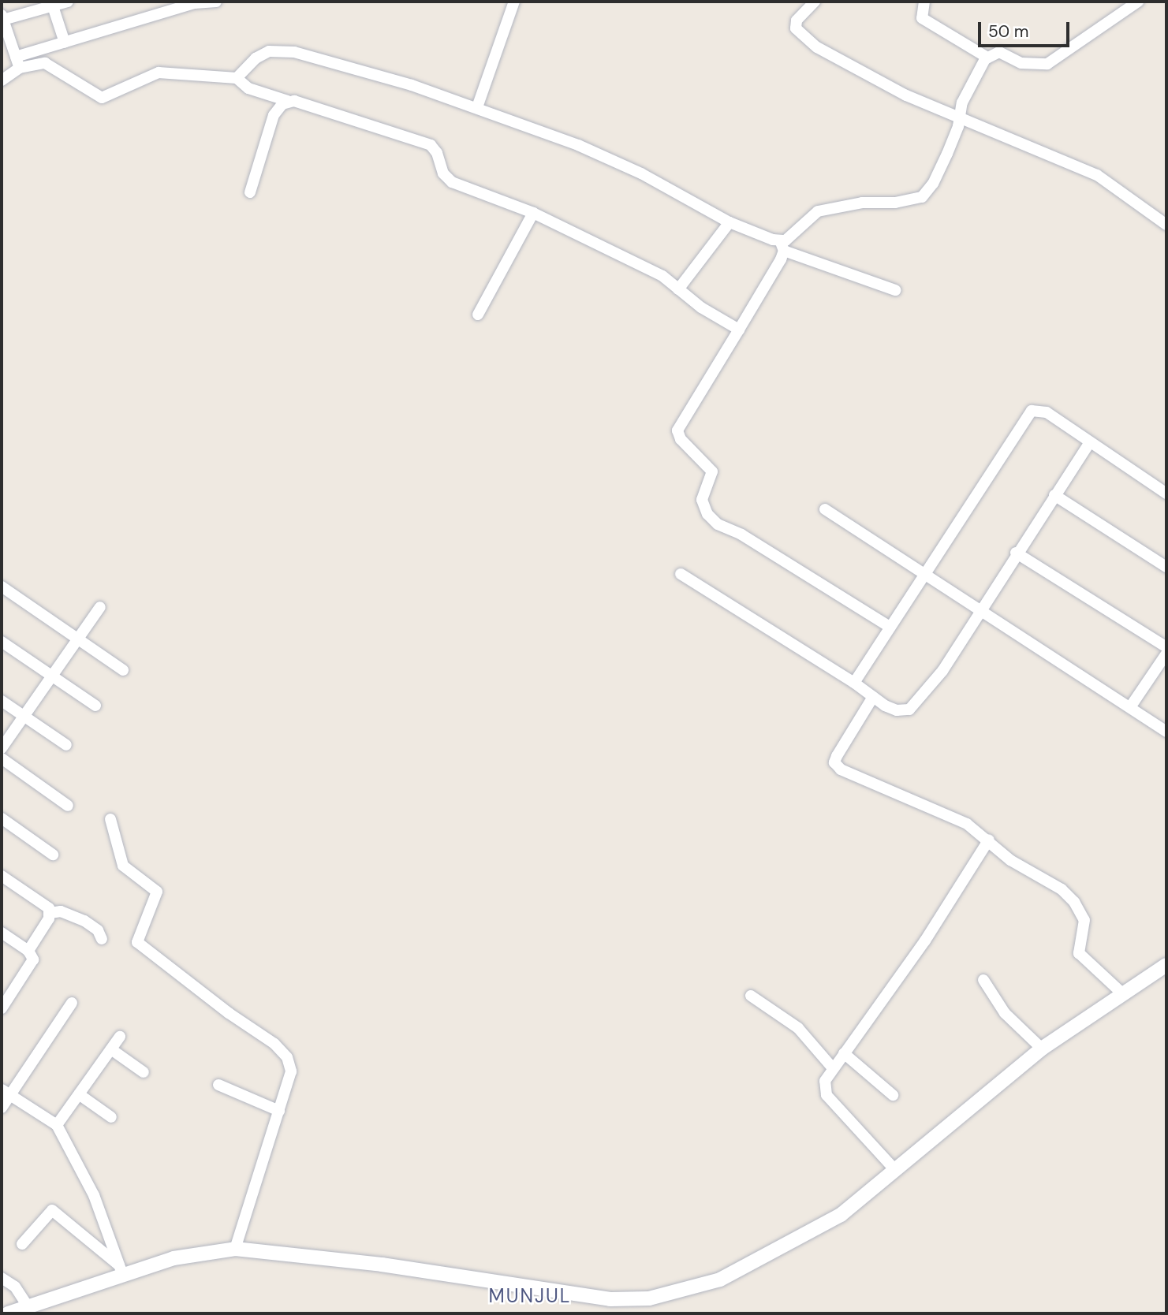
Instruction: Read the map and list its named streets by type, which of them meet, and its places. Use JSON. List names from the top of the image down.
{
  "districts": ["MUNJUL"],
  "scale_bar": "50 m"
}
